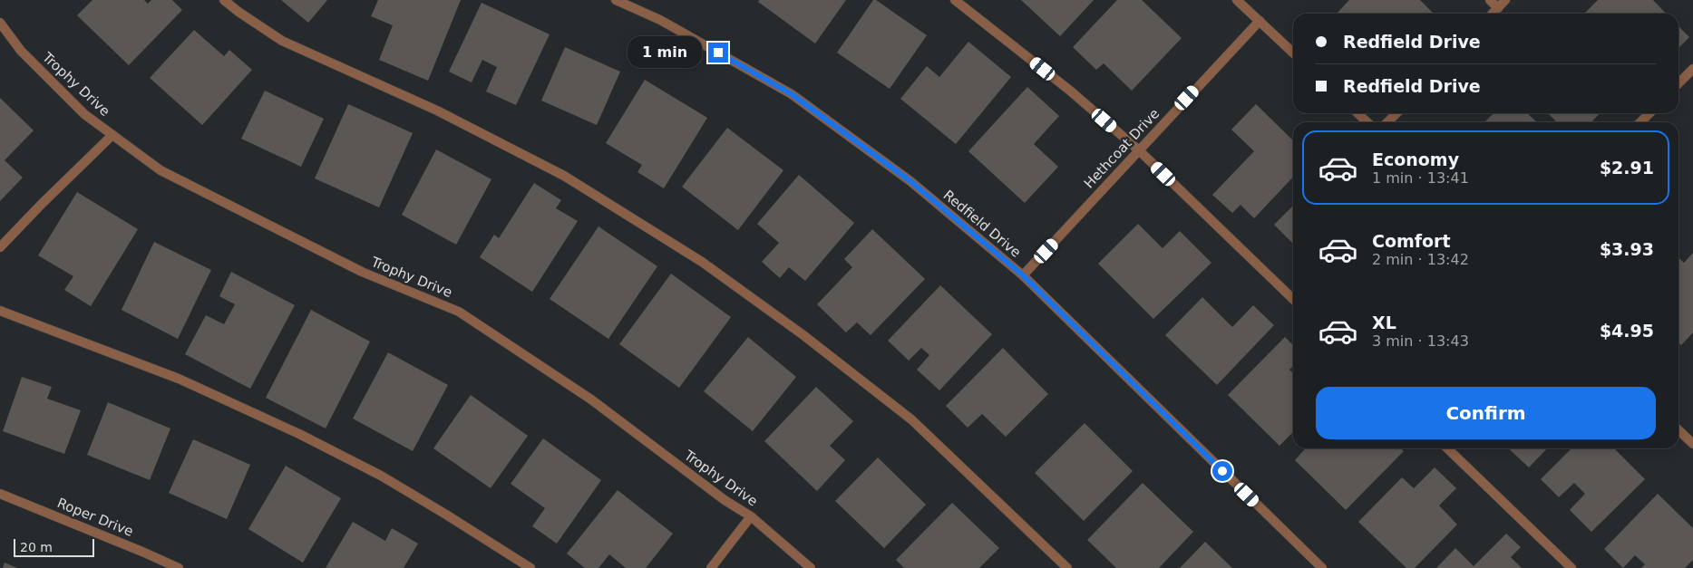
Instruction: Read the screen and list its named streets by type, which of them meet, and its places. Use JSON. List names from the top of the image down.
{
  "streets": {
    "street": [
      "Trophy Drive",
      "Hethcoat Drive",
      "Redfield Drive",
      "Roper Drive"
    ]
  },
  "crossings": [
    ["Hethcoat Drive", "Redfield Drive"]
  ],
  "scale_bar": "20 m",
  "page": {
    "banner": ["Redfield Drive", "Redfield Drive"],
    "bubble": "1 min",
    "list": [
      {
        "name": "Economy",
        "note": "1 min · 13:41",
        "value": "$2.91"
      },
      {
        "name": "Comfort",
        "note": "2 min · 13:42",
        "value": "$3.93"
      },
      {
        "name": "XL",
        "note": "3 min · 13:43",
        "value": "$4.95"
      }
    ],
    "buttons": "Confirm",
    "scale": "20 m"
  }
}
